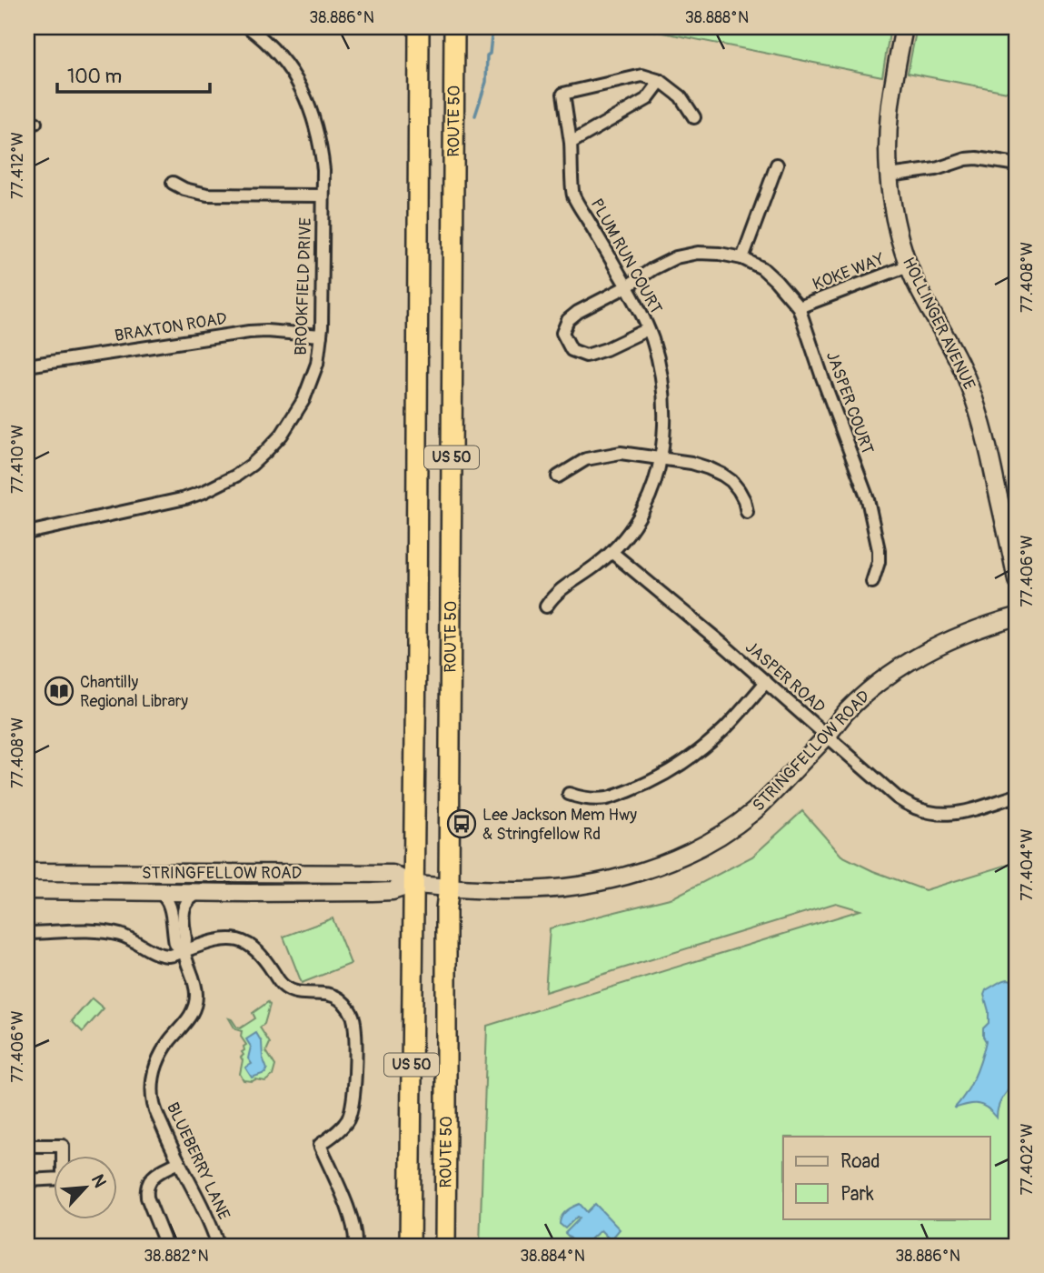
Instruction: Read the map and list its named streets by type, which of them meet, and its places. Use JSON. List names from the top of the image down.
{
  "streets": {
    "highway": ["ROUTE 50", "US 50"],
    "main road": ["HOLLINGER AVENUE", "STRINGFELLOW ROAD"],
    "street": [
      "PLUM RUN COURT",
      "KOKE WAY",
      "BROOKFIELD DRIVE",
      "BRAXTON ROAD",
      "JASPER COURT",
      "JASPER ROAD",
      "BLUEBERRY LANE"
    ]
  },
  "crossings": [
    ["ROUTE 50", "STRINGFELLOW ROAD"],
    ["PLUM RUN COURT", "JASPER COURT"],
    ["PLUM RUN COURT", "JASPER ROAD"],
    ["KOKE WAY", "HOLLINGER AVENUE"],
    ["KOKE WAY", "JASPER COURT"],
    ["BROOKFIELD DRIVE", "BRAXTON ROAD"],
    ["JASPER ROAD", "STRINGFELLOW ROAD"],
    ["STRINGFELLOW ROAD", "BLUEBERRY LANE"]
  ],
  "places": {
    "library": ["Chantilly Regional Library"],
    "bus stop": ["Lee Jackson Mem Hwy & Stringfellow Rd"]
  },
  "legend": ["Road", "Park"],
  "scale_bar": "100 m",
  "north": "top right",
  "coordinates": [
    "38.886°N",
    "38.888°N",
    "77.412°W",
    "77.408°W",
    "77.410°W",
    "77.406°W",
    "77.404°W",
    "77.402°W",
    "38.882°N",
    "38.884°N"
  ]
}
